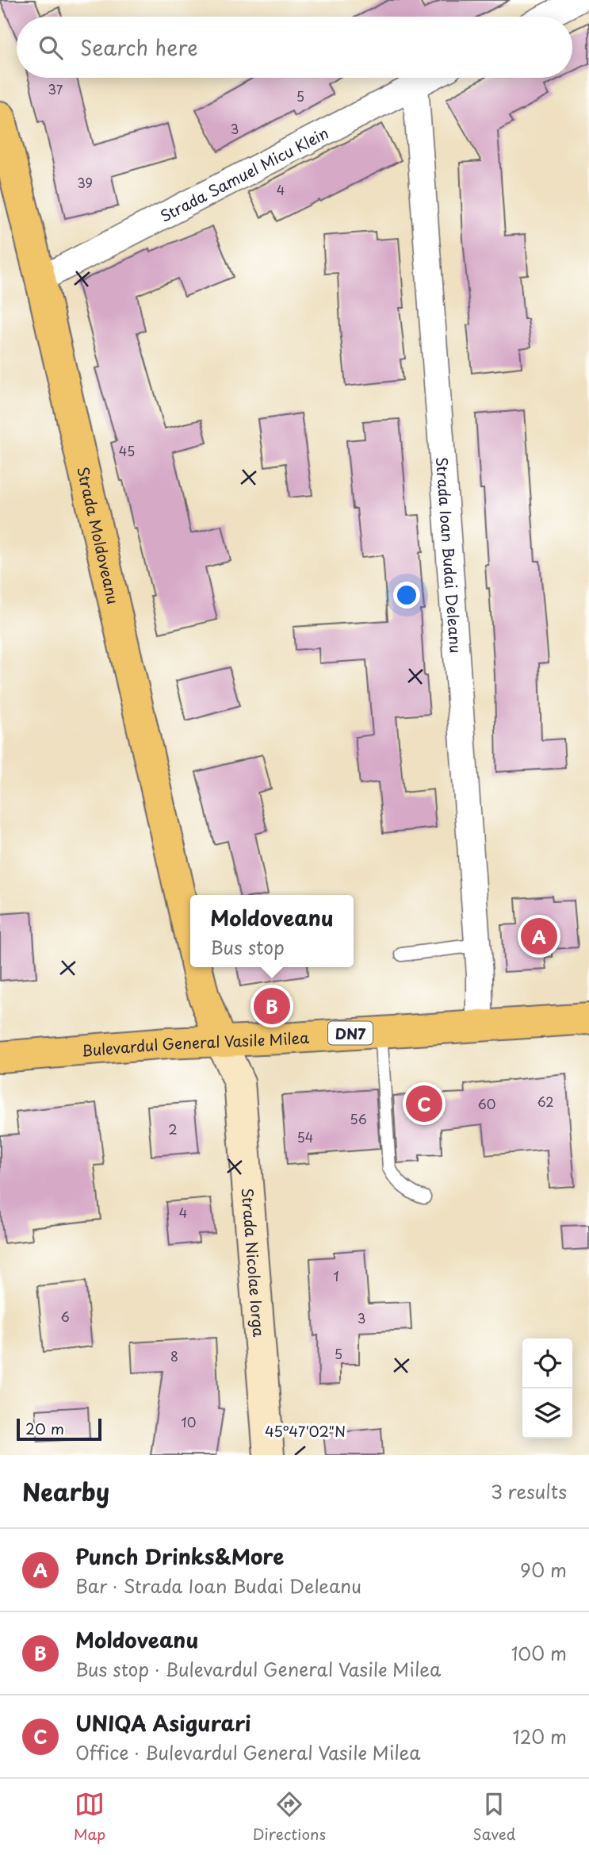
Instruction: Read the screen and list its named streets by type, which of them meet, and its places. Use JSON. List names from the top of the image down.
{
  "streets": {
    "main road": [
      "Strada Moldoveanu",
      "DN7",
      "Bulevardul General Vasile Milea",
      "Strada Nicolae Iorga"
    ],
    "street": ["Strada Samuel Micu Klein", "Strada Ioan Budai Deleanu"]
  },
  "crossings": [
    ["Strada Samuel Micu Klein", "Strada Moldoveanu"],
    ["Strada Samuel Micu Klein", "Strada Ioan Budai Deleanu"],
    ["Strada Ioan Budai Deleanu", "Bulevardul General Vasile Milea"],
    ["Bulevardul General Vasile Milea", "Strada Nicolae Iorga"]
  ],
  "house_numbers": [
    "37",
    "5",
    "3",
    "39",
    "4",
    "45",
    "62",
    "60",
    "56",
    "2",
    "54",
    "4",
    "1",
    "6",
    "3",
    "5",
    "8",
    "10"
  ],
  "scale_bar": "20 m",
  "page": {
    "search": "Search here",
    "popup": ["Moldoveanu", "Bus stop"],
    "pins": ["A", "B", "C"],
    "scale": "20 m",
    "heading": ["Nearby", "3 results"],
    "list": [
      {
        "mark": "A",
        "name": "Punch Drinks&More",
        "note": "Bar · Strada Ioan Budai Deleanu",
        "value": "90 m"
      },
      {
        "mark": "B",
        "name": "Moldoveanu",
        "note": "Bus stop · Bulevardul General Vasile Milea",
        "value": "100 m"
      },
      {
        "mark": "C",
        "name": "UNIQA Asigurari",
        "note": "Office · Bulevardul General Vasile Milea",
        "value": "120 m"
      }
    ],
    "nav": ["Map", "Directions", "Saved"]
  },
  "coordinates": ["45°47'02\"N"]
}
